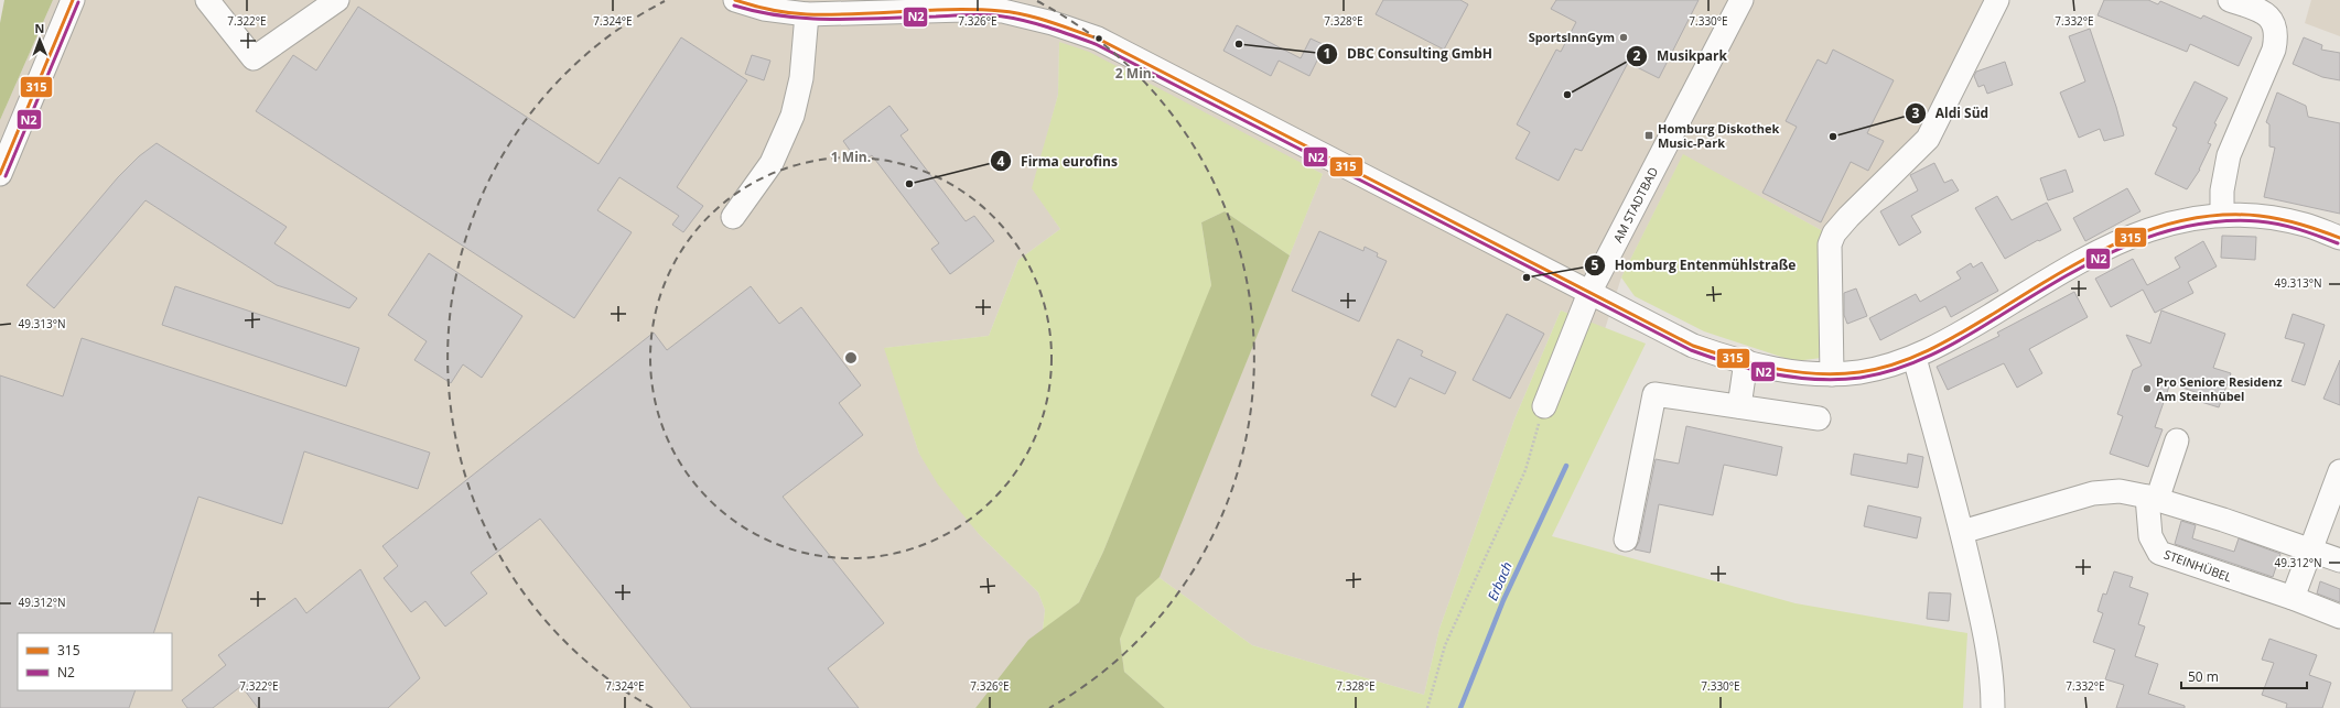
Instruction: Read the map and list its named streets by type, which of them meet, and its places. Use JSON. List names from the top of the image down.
{
  "streets": {
    "street": ["AM STADTBAD", "STEINHÜBEL"]
  },
  "water": ["Erbach"],
  "places": {
    "other": [
      "SportsInnGym",
      "DBC Consulting GmbH",
      "Musikpark",
      "Aldi Süd",
      "Firma eurofins",
      "Homburg Entenmühlstraße",
      "Pro Seniore Residenz Am Steinhübel"
    ],
    "transit": ["Homburg Diskothek Music-Park"]
  },
  "lines": ["transit line 315", "transit line N2"],
  "legend": ["315", "N2"],
  "scale_bar": "50 m",
  "north": "top",
  "coordinates": [
    "7.322°E",
    "7.324°E",
    "7.326°E",
    "7.328°E",
    "7.330°E",
    "7.332°E",
    "49.313°N",
    "49.312°N"
  ],
  "rings": ["2 Min.", "1 Min."]
}
